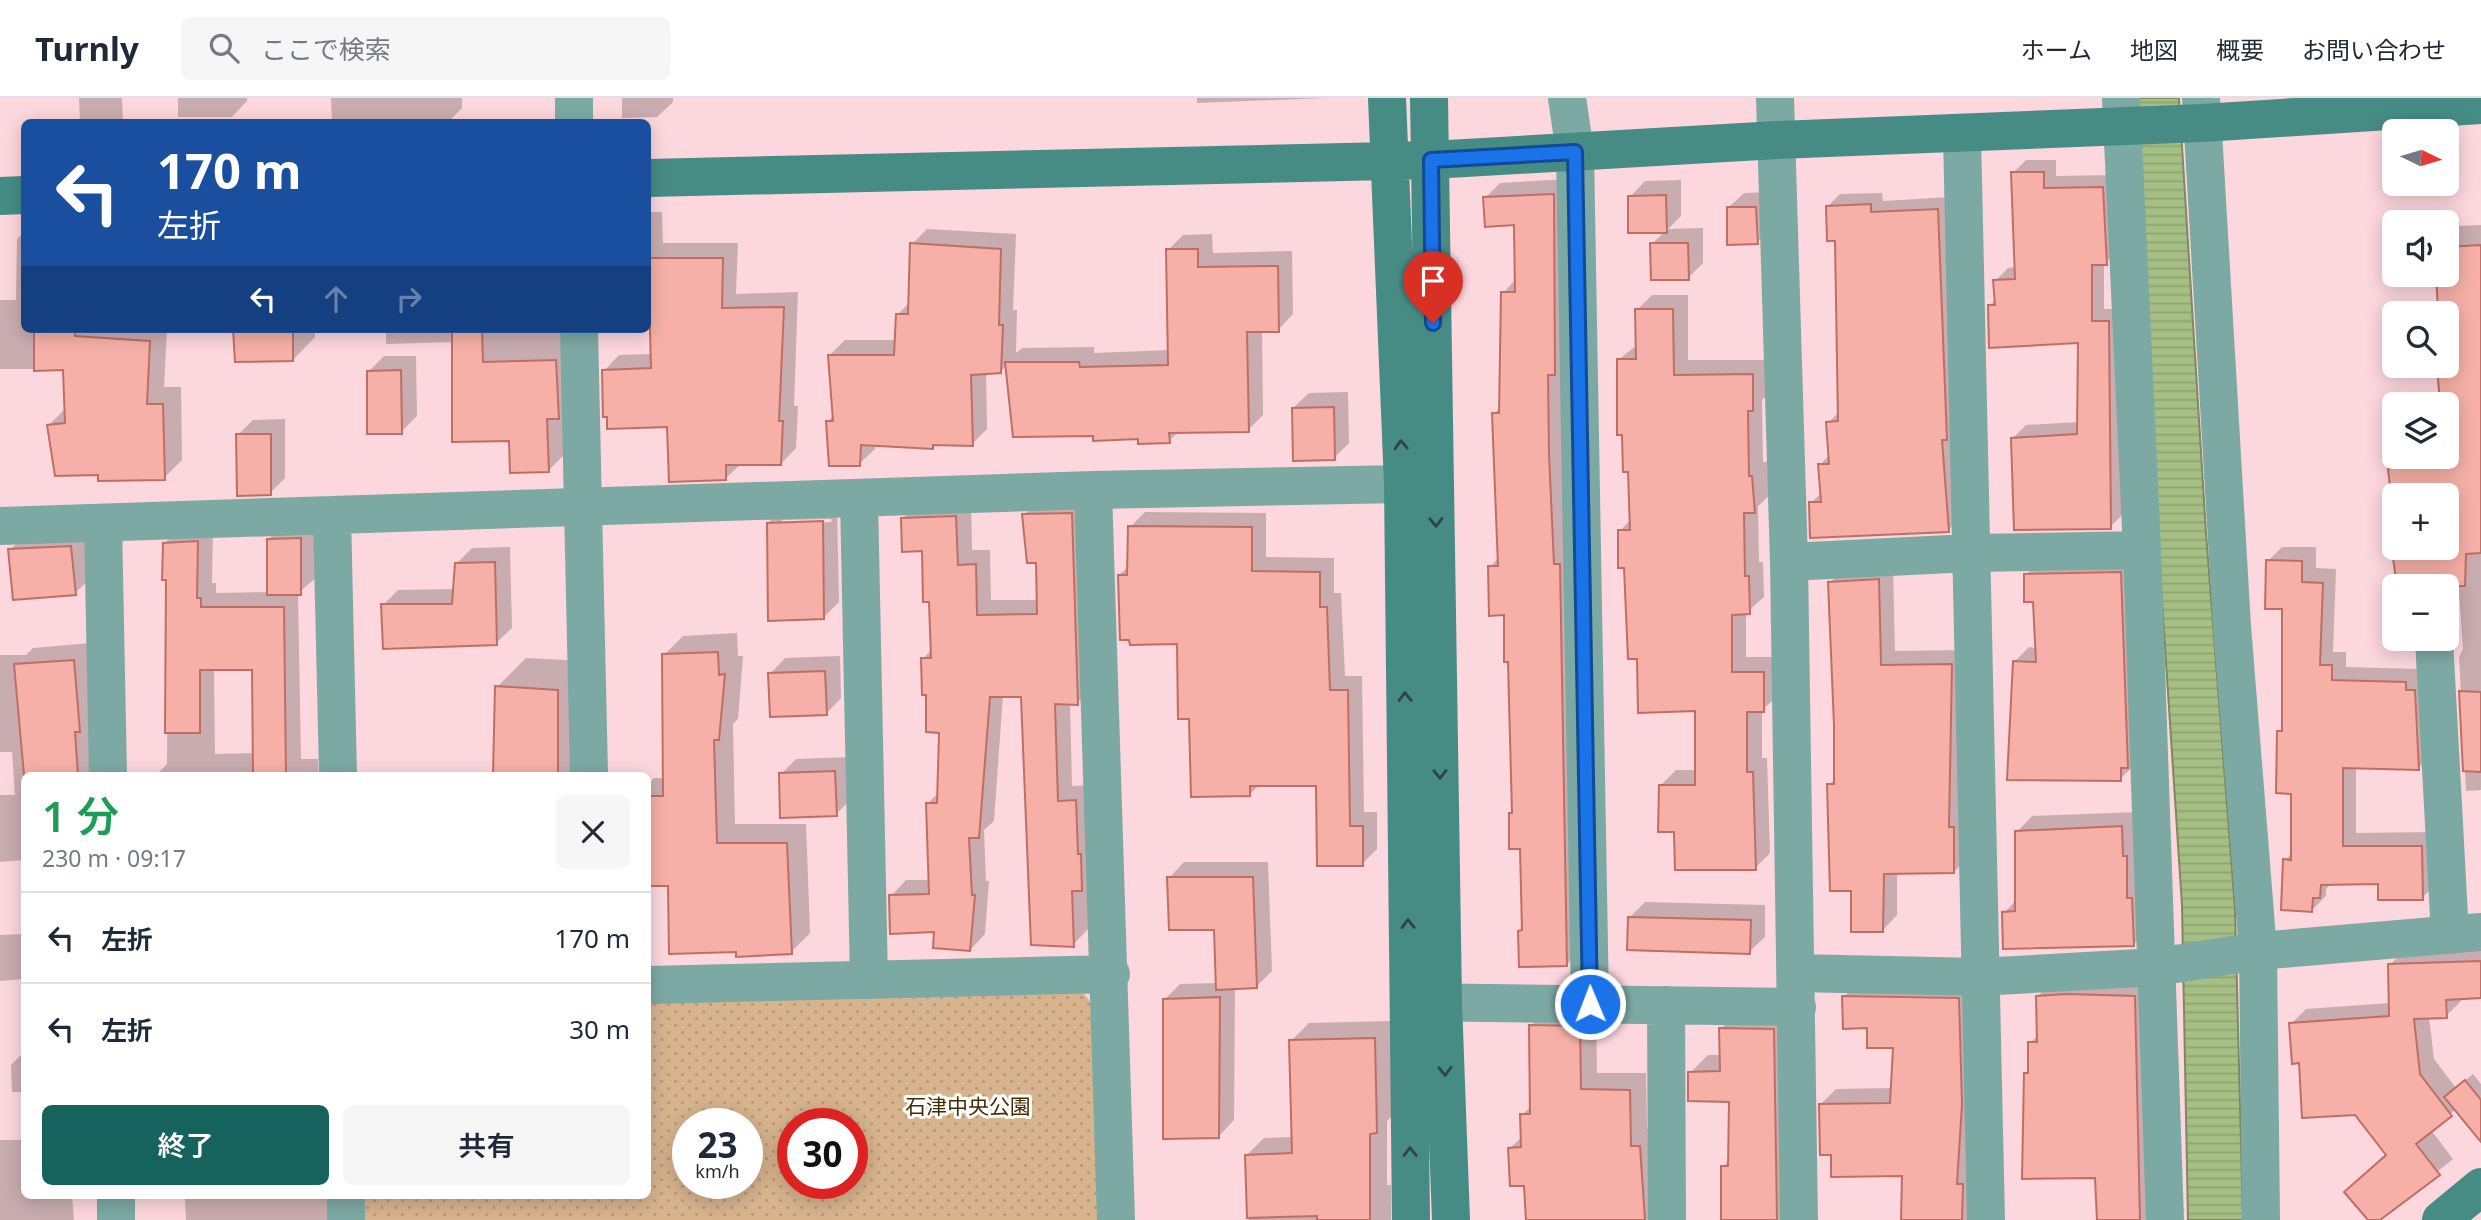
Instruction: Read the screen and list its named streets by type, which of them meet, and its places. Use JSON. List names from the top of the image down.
{
  "parks": ["石津中央公園"],
  "north": "right",
  "page": {
    "header": "Turnly",
    "search": "ここで検索",
    "nav": [
      "ホーム",
      "地図",
      "概要",
      "お問い合わせ"
    ],
    "map_buttons": ["+", "−"],
    "turn": ["170 m", "左折"],
    "heading": ["1 分", "230 m · 09:17"],
    "list": [
      {
        "name": "左折",
        "value": "170 m"
      },
      {
        "name": "左折",
        "value": "30 m"
      }
    ],
    "buttons": ["終了", "共有"],
    "speed": "23 km/h",
    "limit": "30"
  }
}
